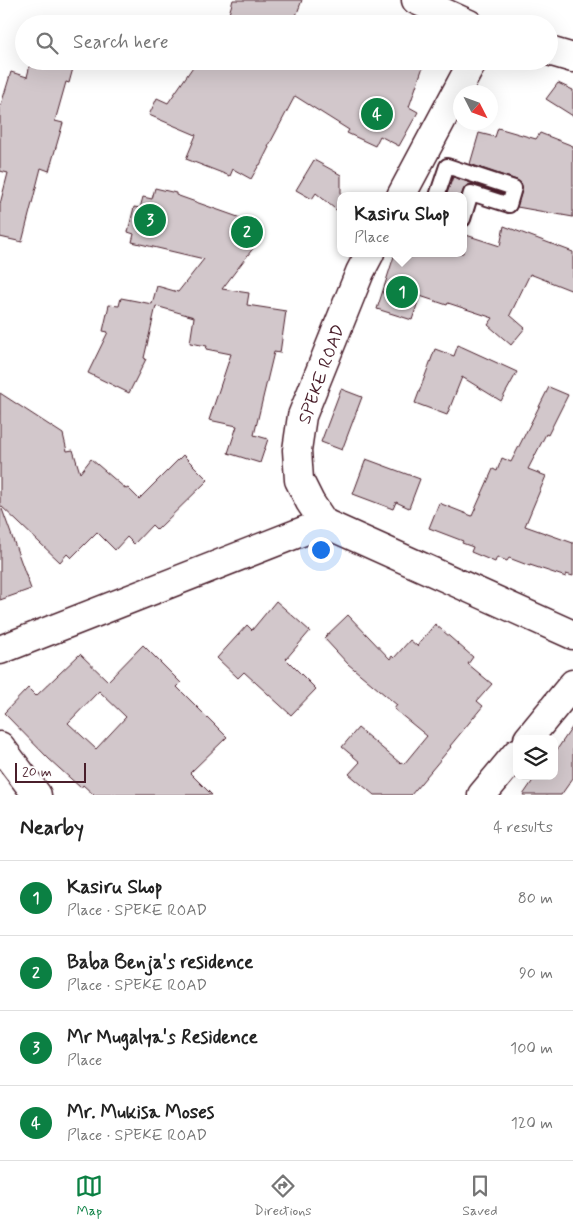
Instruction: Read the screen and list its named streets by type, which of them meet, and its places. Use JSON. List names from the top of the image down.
{
  "streets": {
    "street": ["SPEKE ROAD"]
  },
  "scale_bar": "20 m",
  "north": "bottom right",
  "page": {
    "search": "Search here",
    "pins": [
      "4",
      "3",
      "2",
      "1"
    ],
    "popup": ["Kasiru Shop", "Place"],
    "scale": "20 m",
    "heading": ["Nearby", "4 results"],
    "list": [
      {
        "mark": "1",
        "name": "Kasiru Shop",
        "note": "Place · SPEKE ROAD",
        "value": "80 m"
      },
      {
        "mark": "2",
        "name": "Baba Benja's residence",
        "note": "Place · SPEKE ROAD",
        "value": "90 m"
      },
      {
        "mark": "3",
        "name": "Mr Mugalya's Residence",
        "note": "Place",
        "value": "100 m"
      },
      {
        "mark": "4",
        "name": "Mr. Mukisa Moses",
        "note": "Place · SPEKE ROAD",
        "value": "120 m"
      }
    ],
    "nav": ["Map", "Directions", "Saved"]
  }
}
